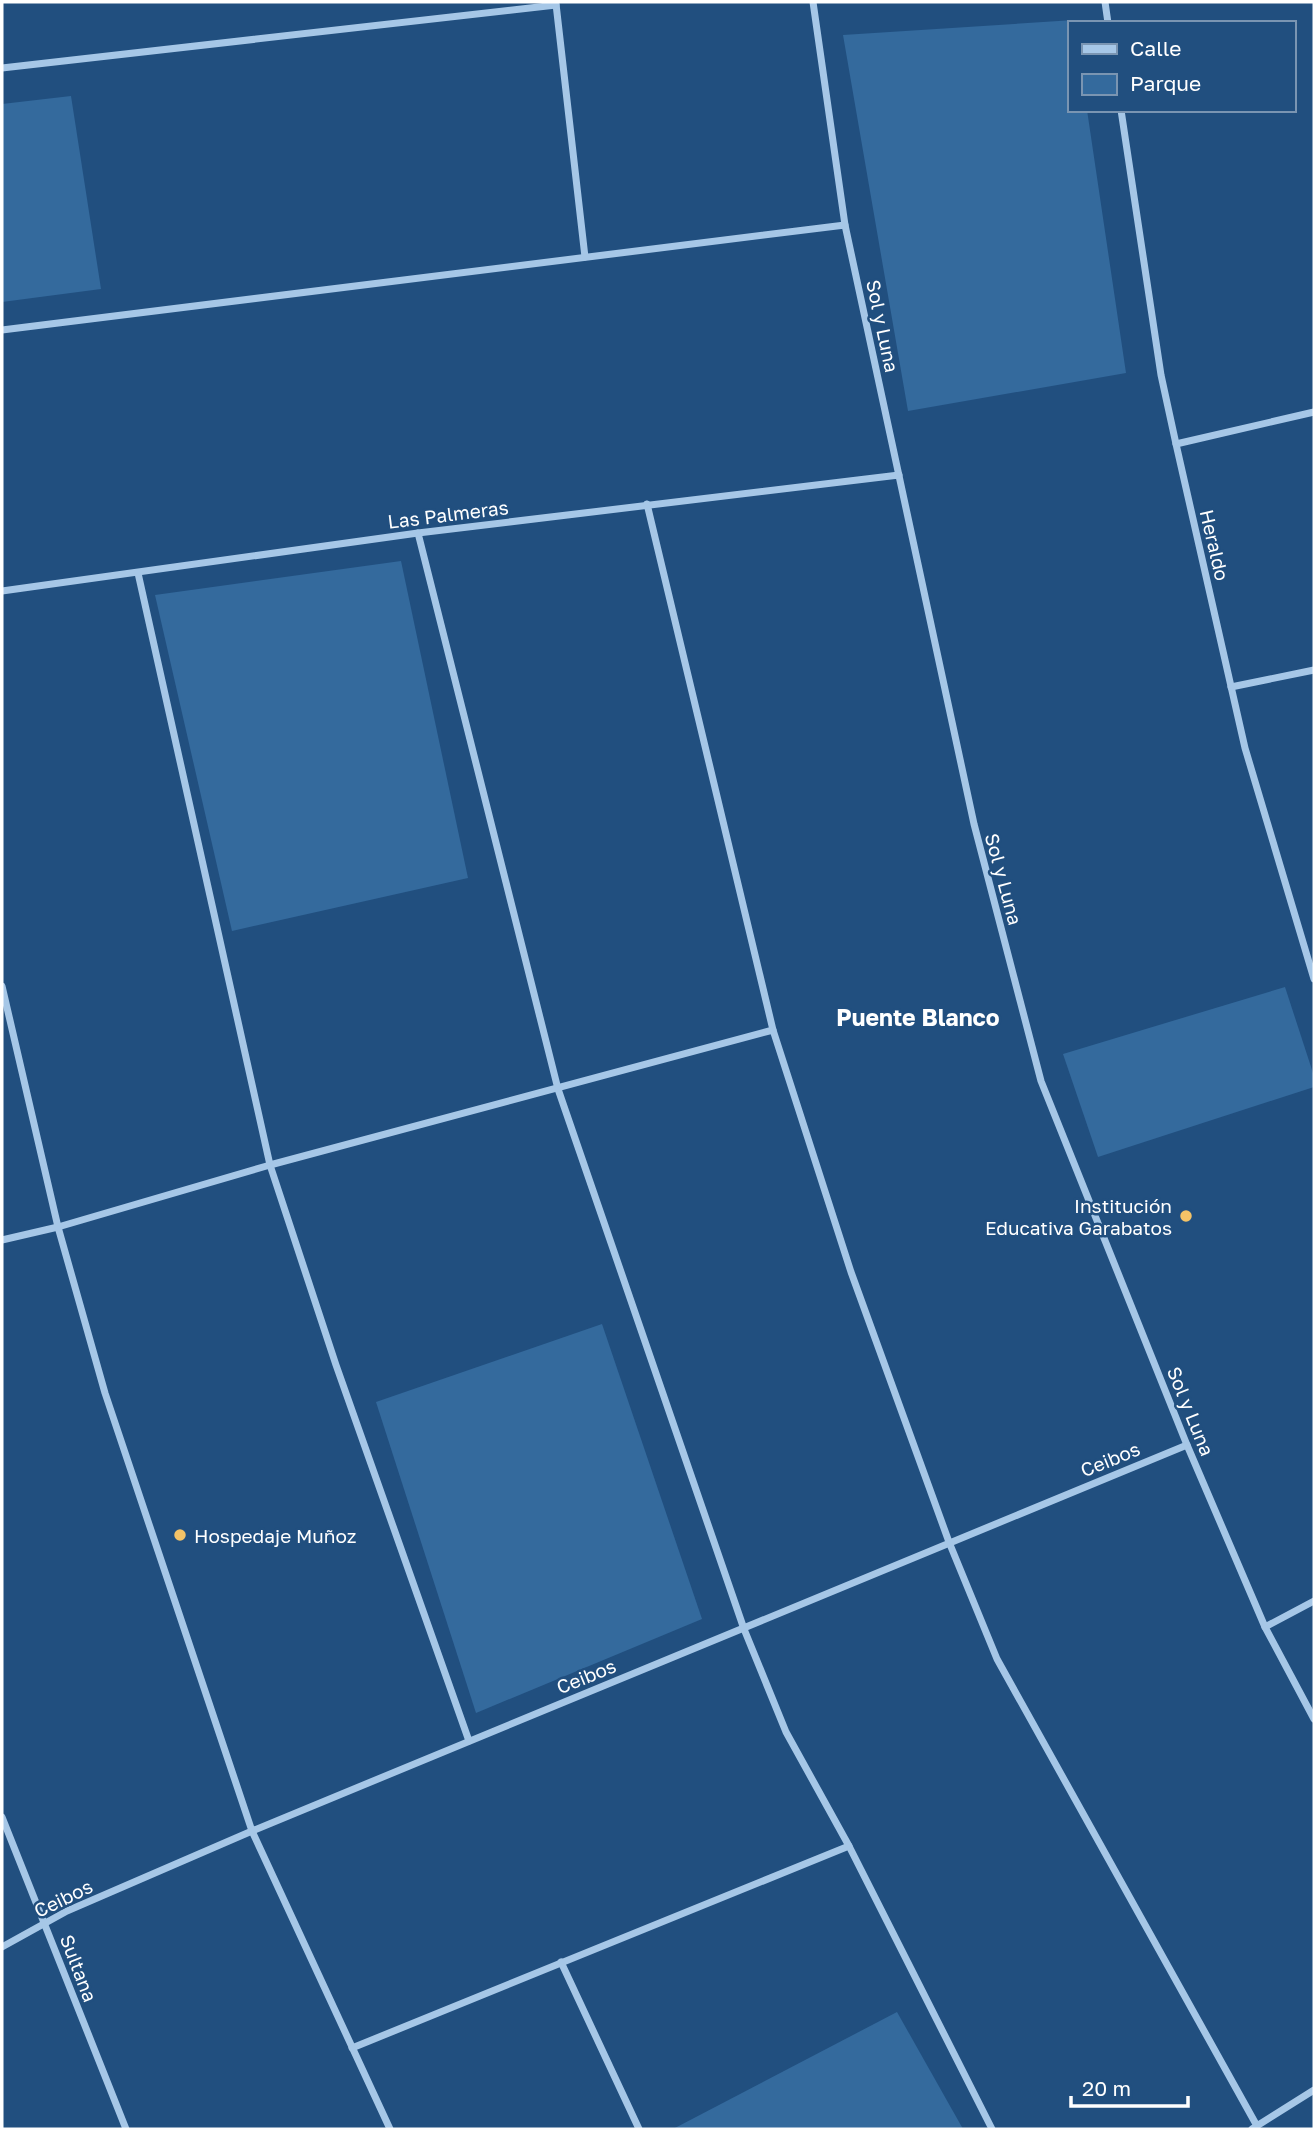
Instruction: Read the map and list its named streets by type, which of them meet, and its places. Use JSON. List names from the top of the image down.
{
  "streets": {
    "street": [
      "Sol y Luna",
      "Las Palmeras",
      "Heraldo",
      "Ceibos",
      "Sultana"
    ]
  },
  "crossings": [
    ["Sol y Luna", "Las Palmeras"],
    ["Sol y Luna", "Ceibos"],
    ["Ceibos", "Sultana"]
  ],
  "districts": ["Puente Blanco"],
  "places": ["Institución Educativa Garabatos", "Hospedaje Muñoz"],
  "legend": ["Calle", "Parque"],
  "scale_bar": "20 m"
}
